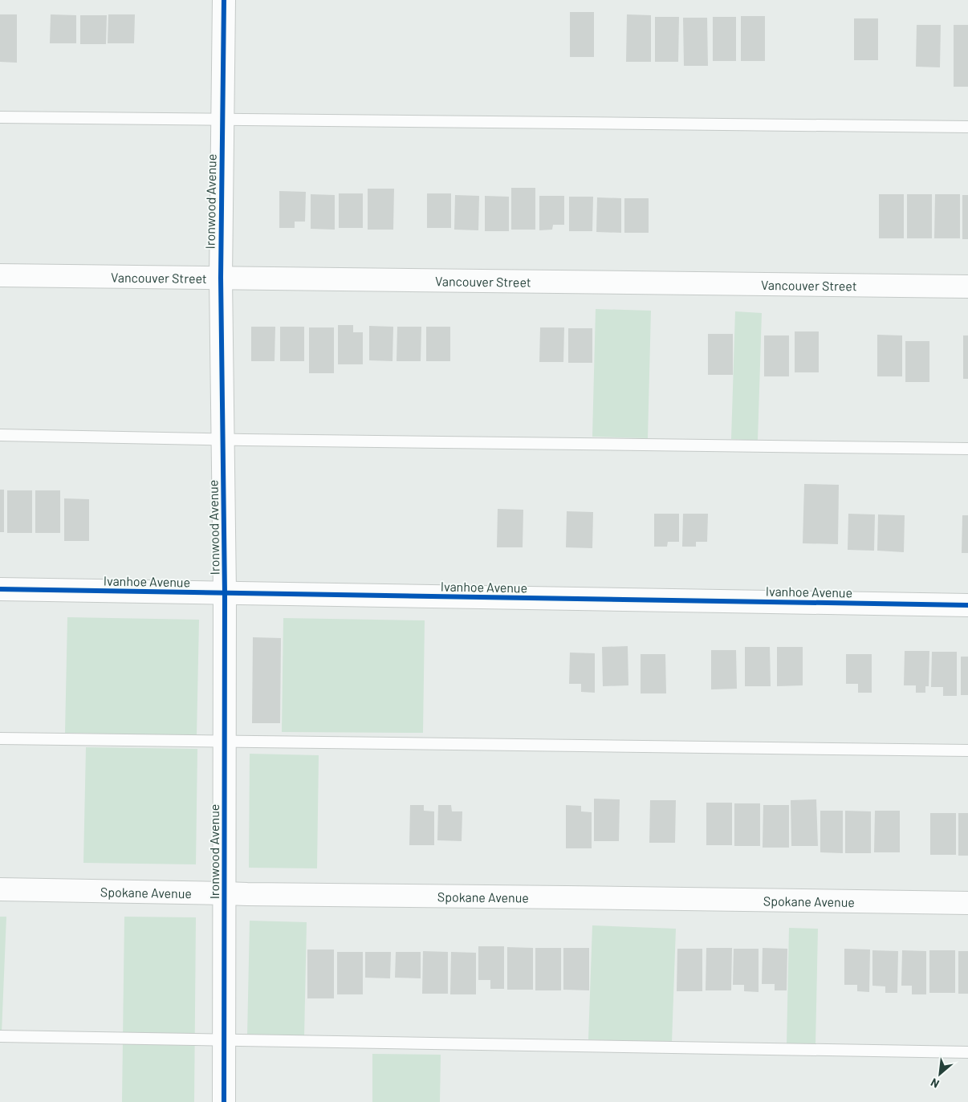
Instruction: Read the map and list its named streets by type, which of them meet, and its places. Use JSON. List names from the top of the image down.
{
  "streets": {
    "street": [
      "Ironwood Avenue",
      "Vancouver Street",
      "Ivanhoe Avenue",
      "Spokane Avenue"
    ]
  },
  "crossings": [
    ["Ironwood Avenue", "Vancouver Street"],
    ["Ironwood Avenue", "Ivanhoe Avenue"],
    ["Ironwood Avenue", "Spokane Avenue"]
  ],
  "north": "bottom left"
}
